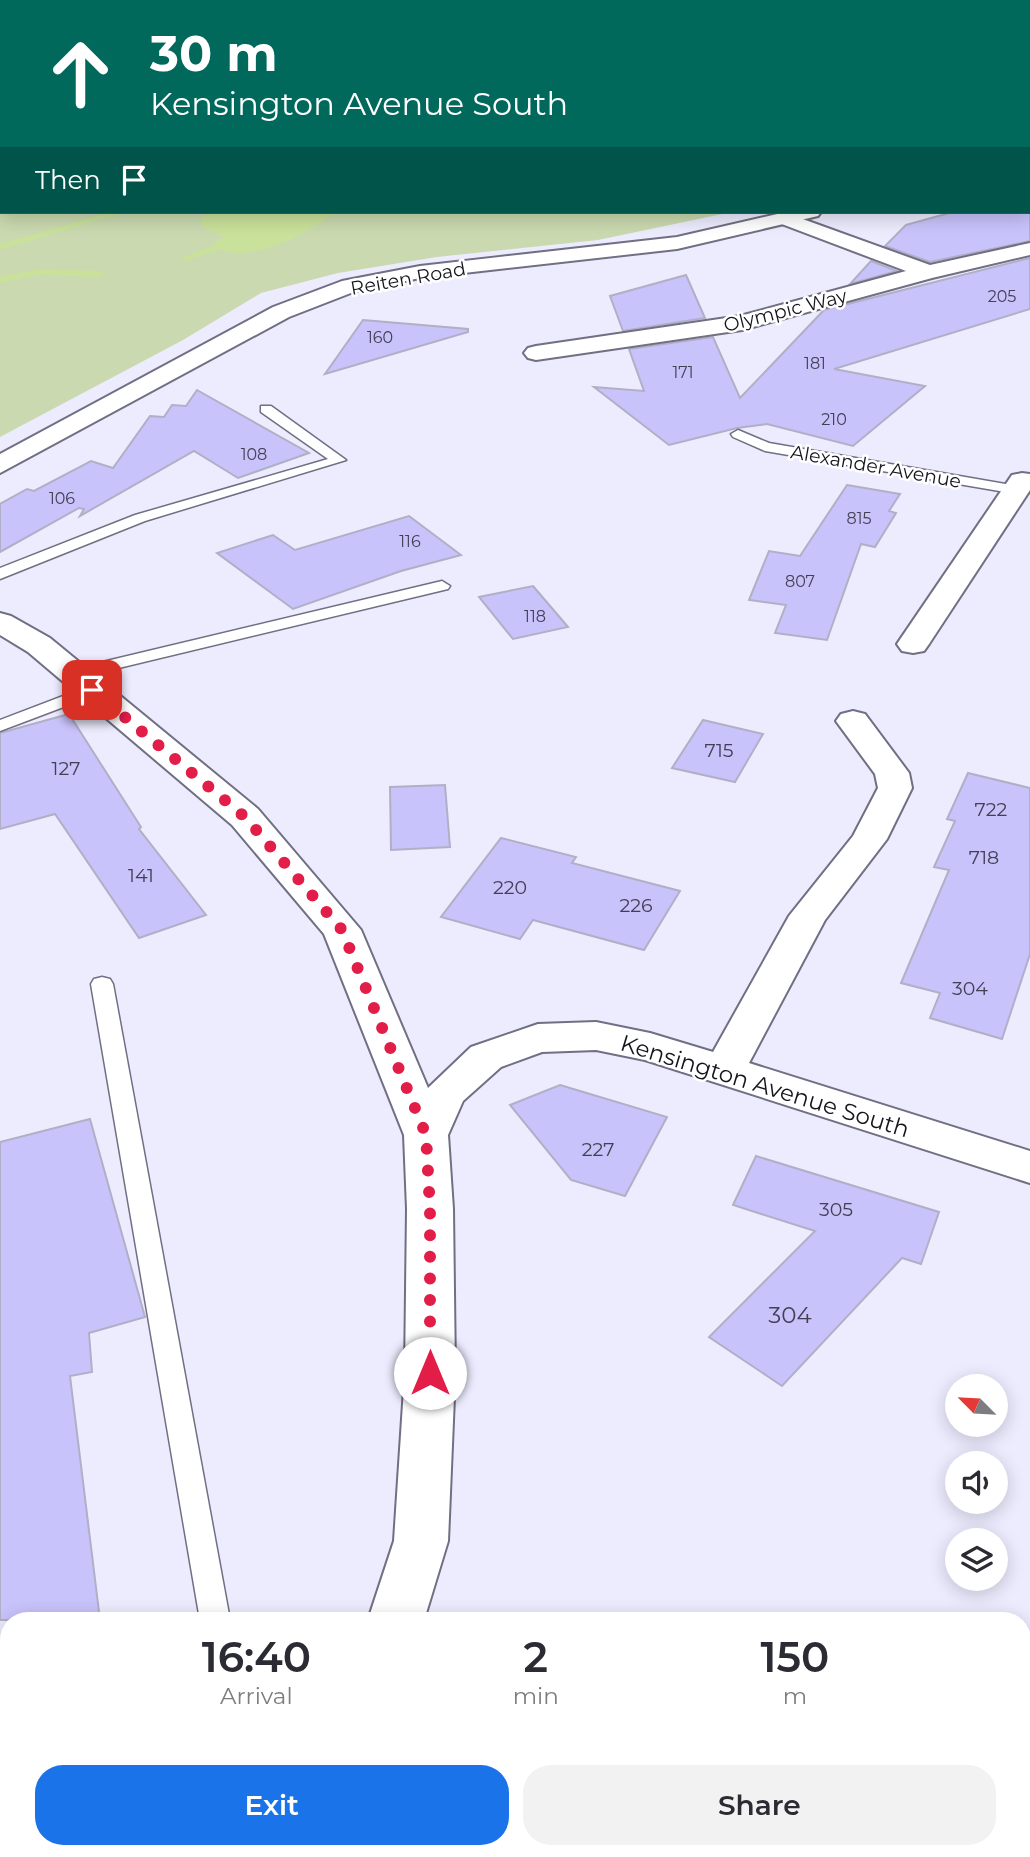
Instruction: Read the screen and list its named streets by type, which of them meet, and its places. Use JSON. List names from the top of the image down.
{
  "streets": {
    "street": ["Reiten Road", "Olympic Way", "Kensington Avenue South"],
    "lane": ["Alexander Avenue"]
  },
  "house_numbers": [
    "205",
    "160",
    "181",
    "171",
    "210",
    "108",
    "106",
    "815",
    "116",
    "807",
    "118",
    "715",
    "127",
    "722",
    "718",
    "141",
    "220",
    "226",
    "304",
    "227",
    "305",
    "304"
  ],
  "north": "top left",
  "page": {
    "turn": ["30 m", "Kensington Avenue South"],
    "then": "Then",
    "eta": [
      "16:40",
      "Arrival",
      "2",
      "min",
      "150",
      "m"
    ],
    "buttons": ["Exit", "Share"]
  }
}
